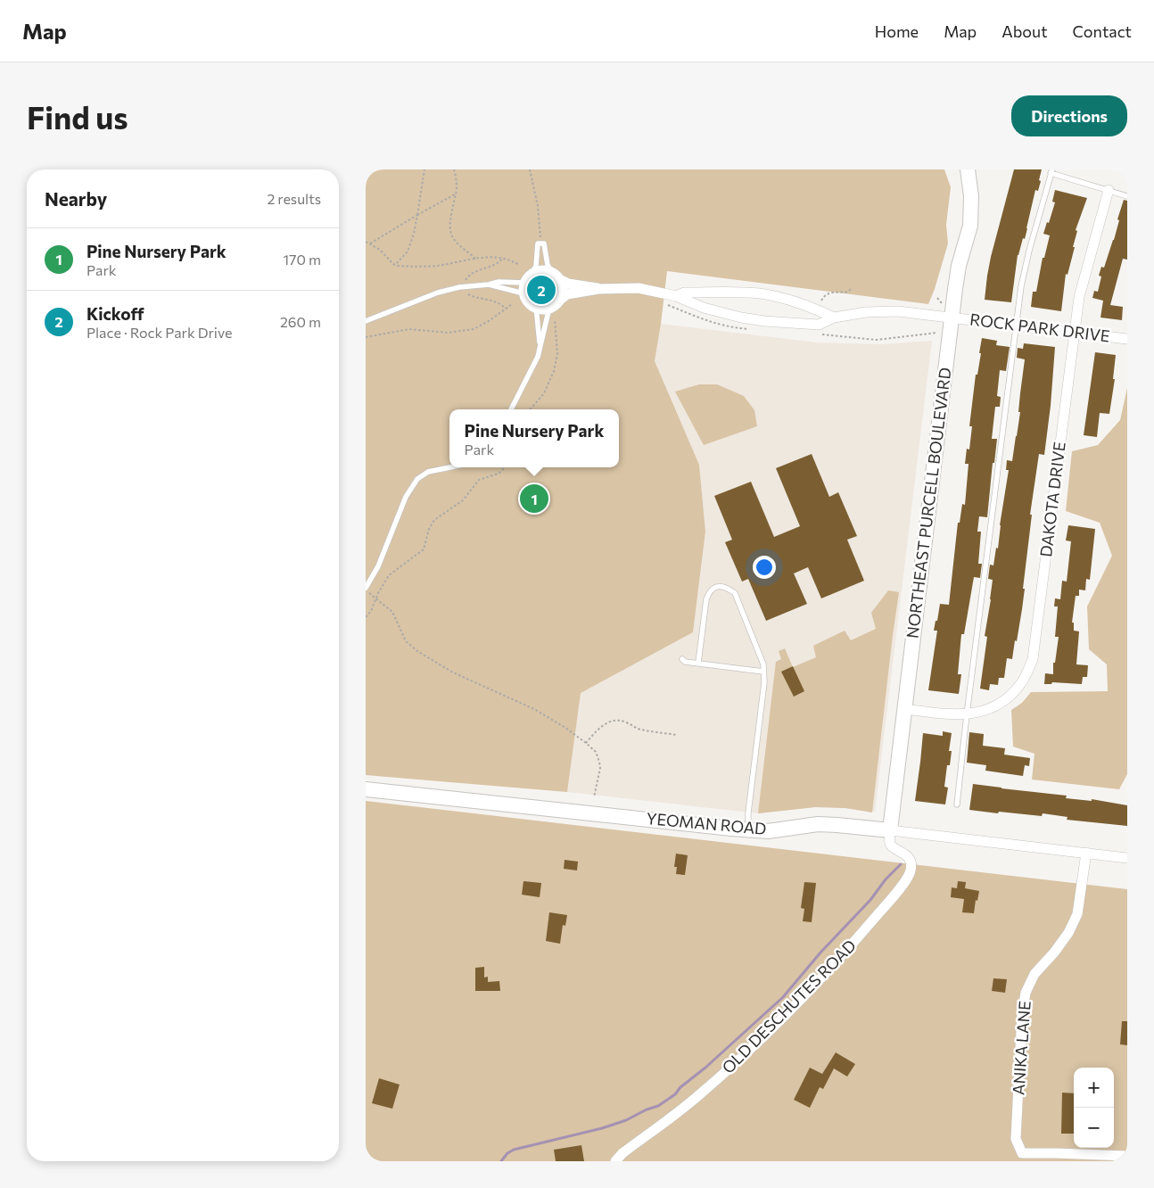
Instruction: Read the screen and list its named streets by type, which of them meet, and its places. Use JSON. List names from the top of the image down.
{
  "streets": {
    "street": [
      "ROCK PARK DRIVE",
      "DAKOTA DRIVE",
      "NORTHEAST PURCELL BOULEVARD",
      "YEOMAN ROAD",
      "OLD DESCHUTES ROAD",
      "ANIKA LANE"
    ]
  },
  "crossings": [
    ["ROCK PARK DRIVE", "DAKOTA DRIVE"],
    ["ROCK PARK DRIVE", "NORTHEAST PURCELL BOULEVARD"],
    ["DAKOTA DRIVE", "NORTHEAST PURCELL BOULEVARD"],
    ["NORTHEAST PURCELL BOULEVARD", "YEOMAN ROAD"],
    ["NORTHEAST PURCELL BOULEVARD", "OLD DESCHUTES ROAD"],
    ["YEOMAN ROAD", "OLD DESCHUTES ROAD"],
    ["YEOMAN ROAD", "ANIKA LANE"]
  ],
  "page": {
    "header": "Map",
    "nav": [
      "Home",
      "Map",
      "About",
      "Contact"
    ],
    "buttons": "Directions",
    "title": "Find us",
    "heading": ["Nearby", "2 results"],
    "list": [
      {
        "mark": "1",
        "name": "Pine Nursery Park",
        "note": "Park",
        "value": "170 m"
      },
      {
        "mark": "2",
        "name": "Kickoff",
        "note": "Place · Rock Park Drive",
        "value": "260 m"
      }
    ],
    "pins": ["2", "1"],
    "popup": ["Pine Nursery Park", "Park"],
    "map_buttons": ["+", "−"]
  }
}
